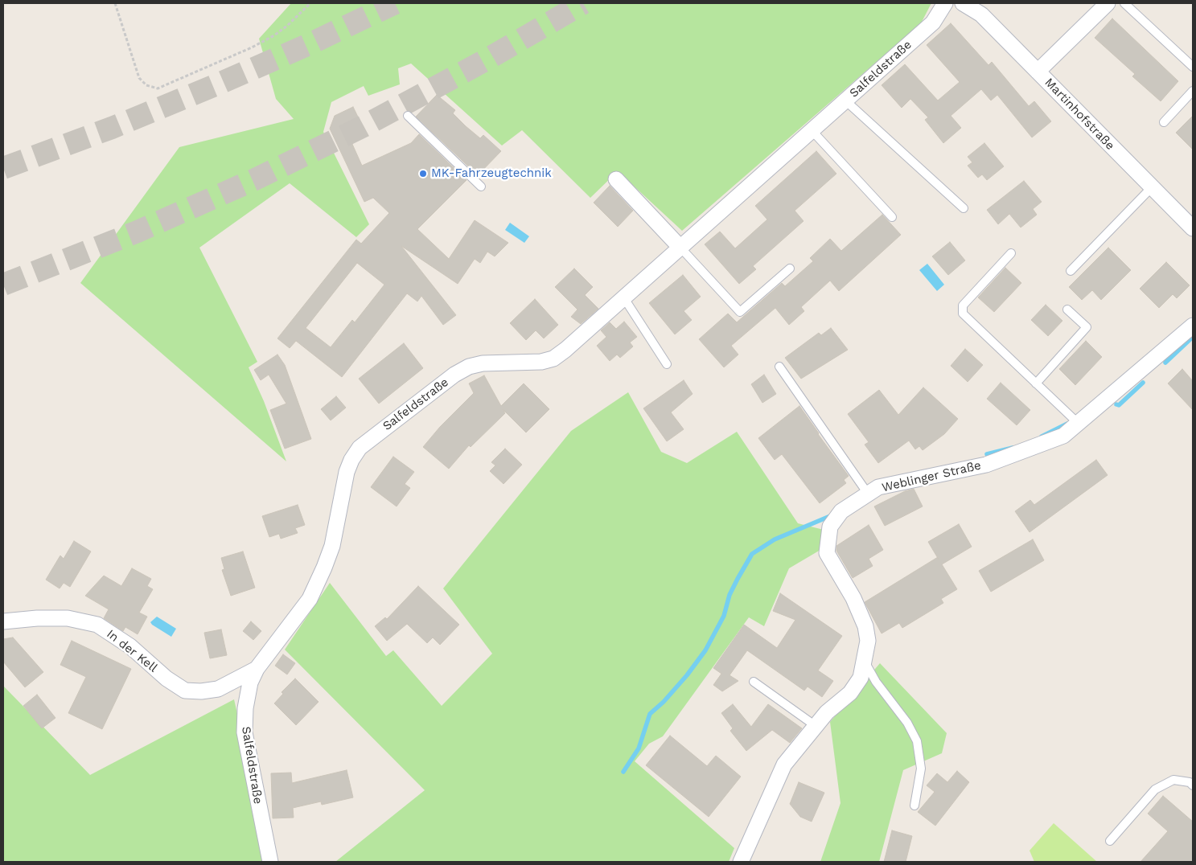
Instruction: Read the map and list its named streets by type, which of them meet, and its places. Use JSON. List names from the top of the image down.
{
  "streets": {
    "street": [
      "Salfeldstraße",
      "Martinhofstraße",
      "Weblinger Straße",
      "In der Kell"
    ]
  },
  "crossings": [
    ["Salfeldstraße", "In der Kell"]
  ],
  "places": ["MK-Fahrzeugtechnik"]
}
